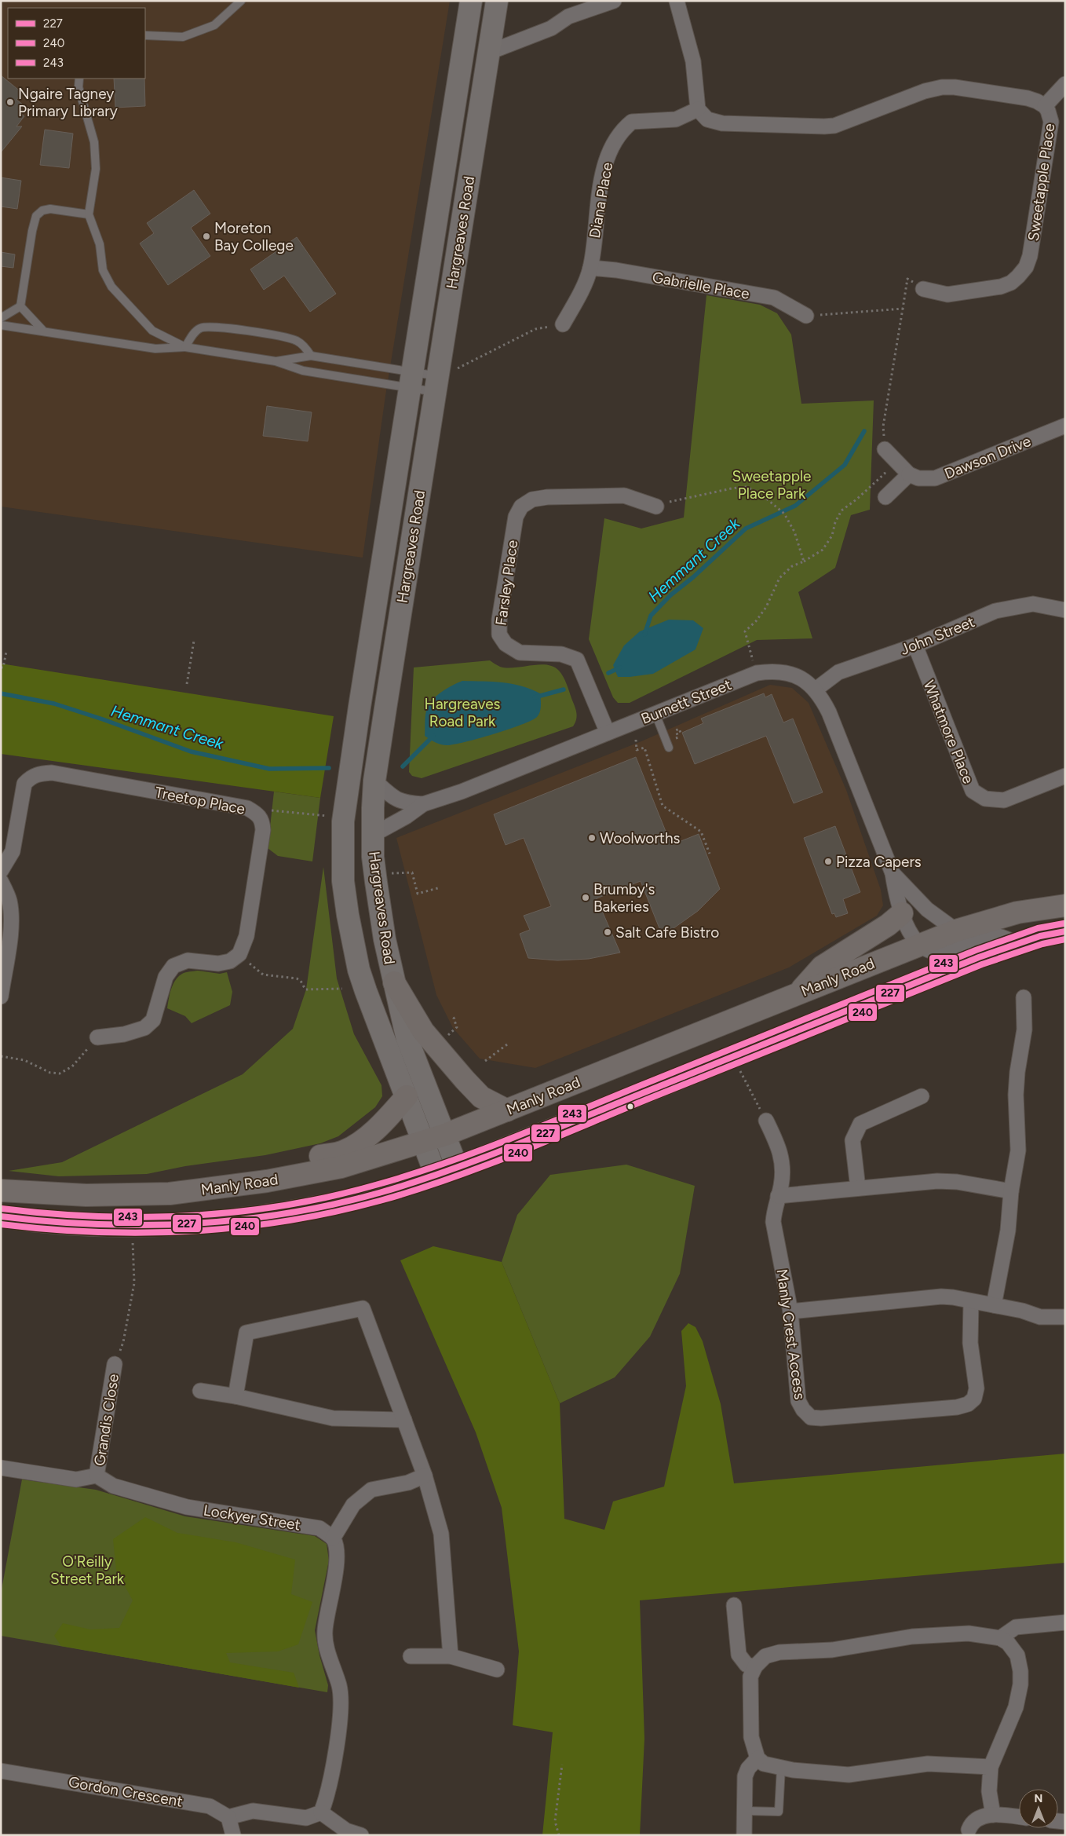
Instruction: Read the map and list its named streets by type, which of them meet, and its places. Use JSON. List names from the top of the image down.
{
  "streets": {
    "main road": ["Hargreaves Road", "Manly Road"],
    "street": [
      "Sweetapple Place",
      "Diana Place",
      "Gabrielle Place",
      "Dawson Drive",
      "Farsley Place",
      "John Street",
      "Burnett Street",
      "Whatmore Place",
      "Treetop Place",
      "Manly Crest Access",
      "Grandis Close",
      "Lockyer Street",
      "Gordon Crescent"
    ]
  },
  "crossings": [
    ["Sweetapple Place", "Diana Place"],
    ["Diana Place", "Gabrielle Place"],
    ["Hargreaves Road", "Burnett Street"],
    ["Hargreaves Road", "Manly Road"],
    ["Farsley Place", "Burnett Street"],
    ["John Street", "Burnett Street"],
    ["John Street", "Whatmore Place"],
    ["Burnett Street", "Manly Road"],
    ["Grandis Close", "Lockyer Street"]
  ],
  "water": ["Hemmant Creek"],
  "parks": ["Sweetapple Place Park", "Hargreaves Road Park", "O'Reilly Street Park"],
  "places": [
    "Ngaire Tagney Primary Library",
    "Moreton Bay College",
    "Woolworths",
    "Pizza Capers",
    "Brumby's Bakeries",
    "Salt Cafe Bistro"
  ],
  "lines": ["transit line 243", "transit line 227", "transit line 240"],
  "legend": ["227", "240", "243"],
  "north": "top"
}
